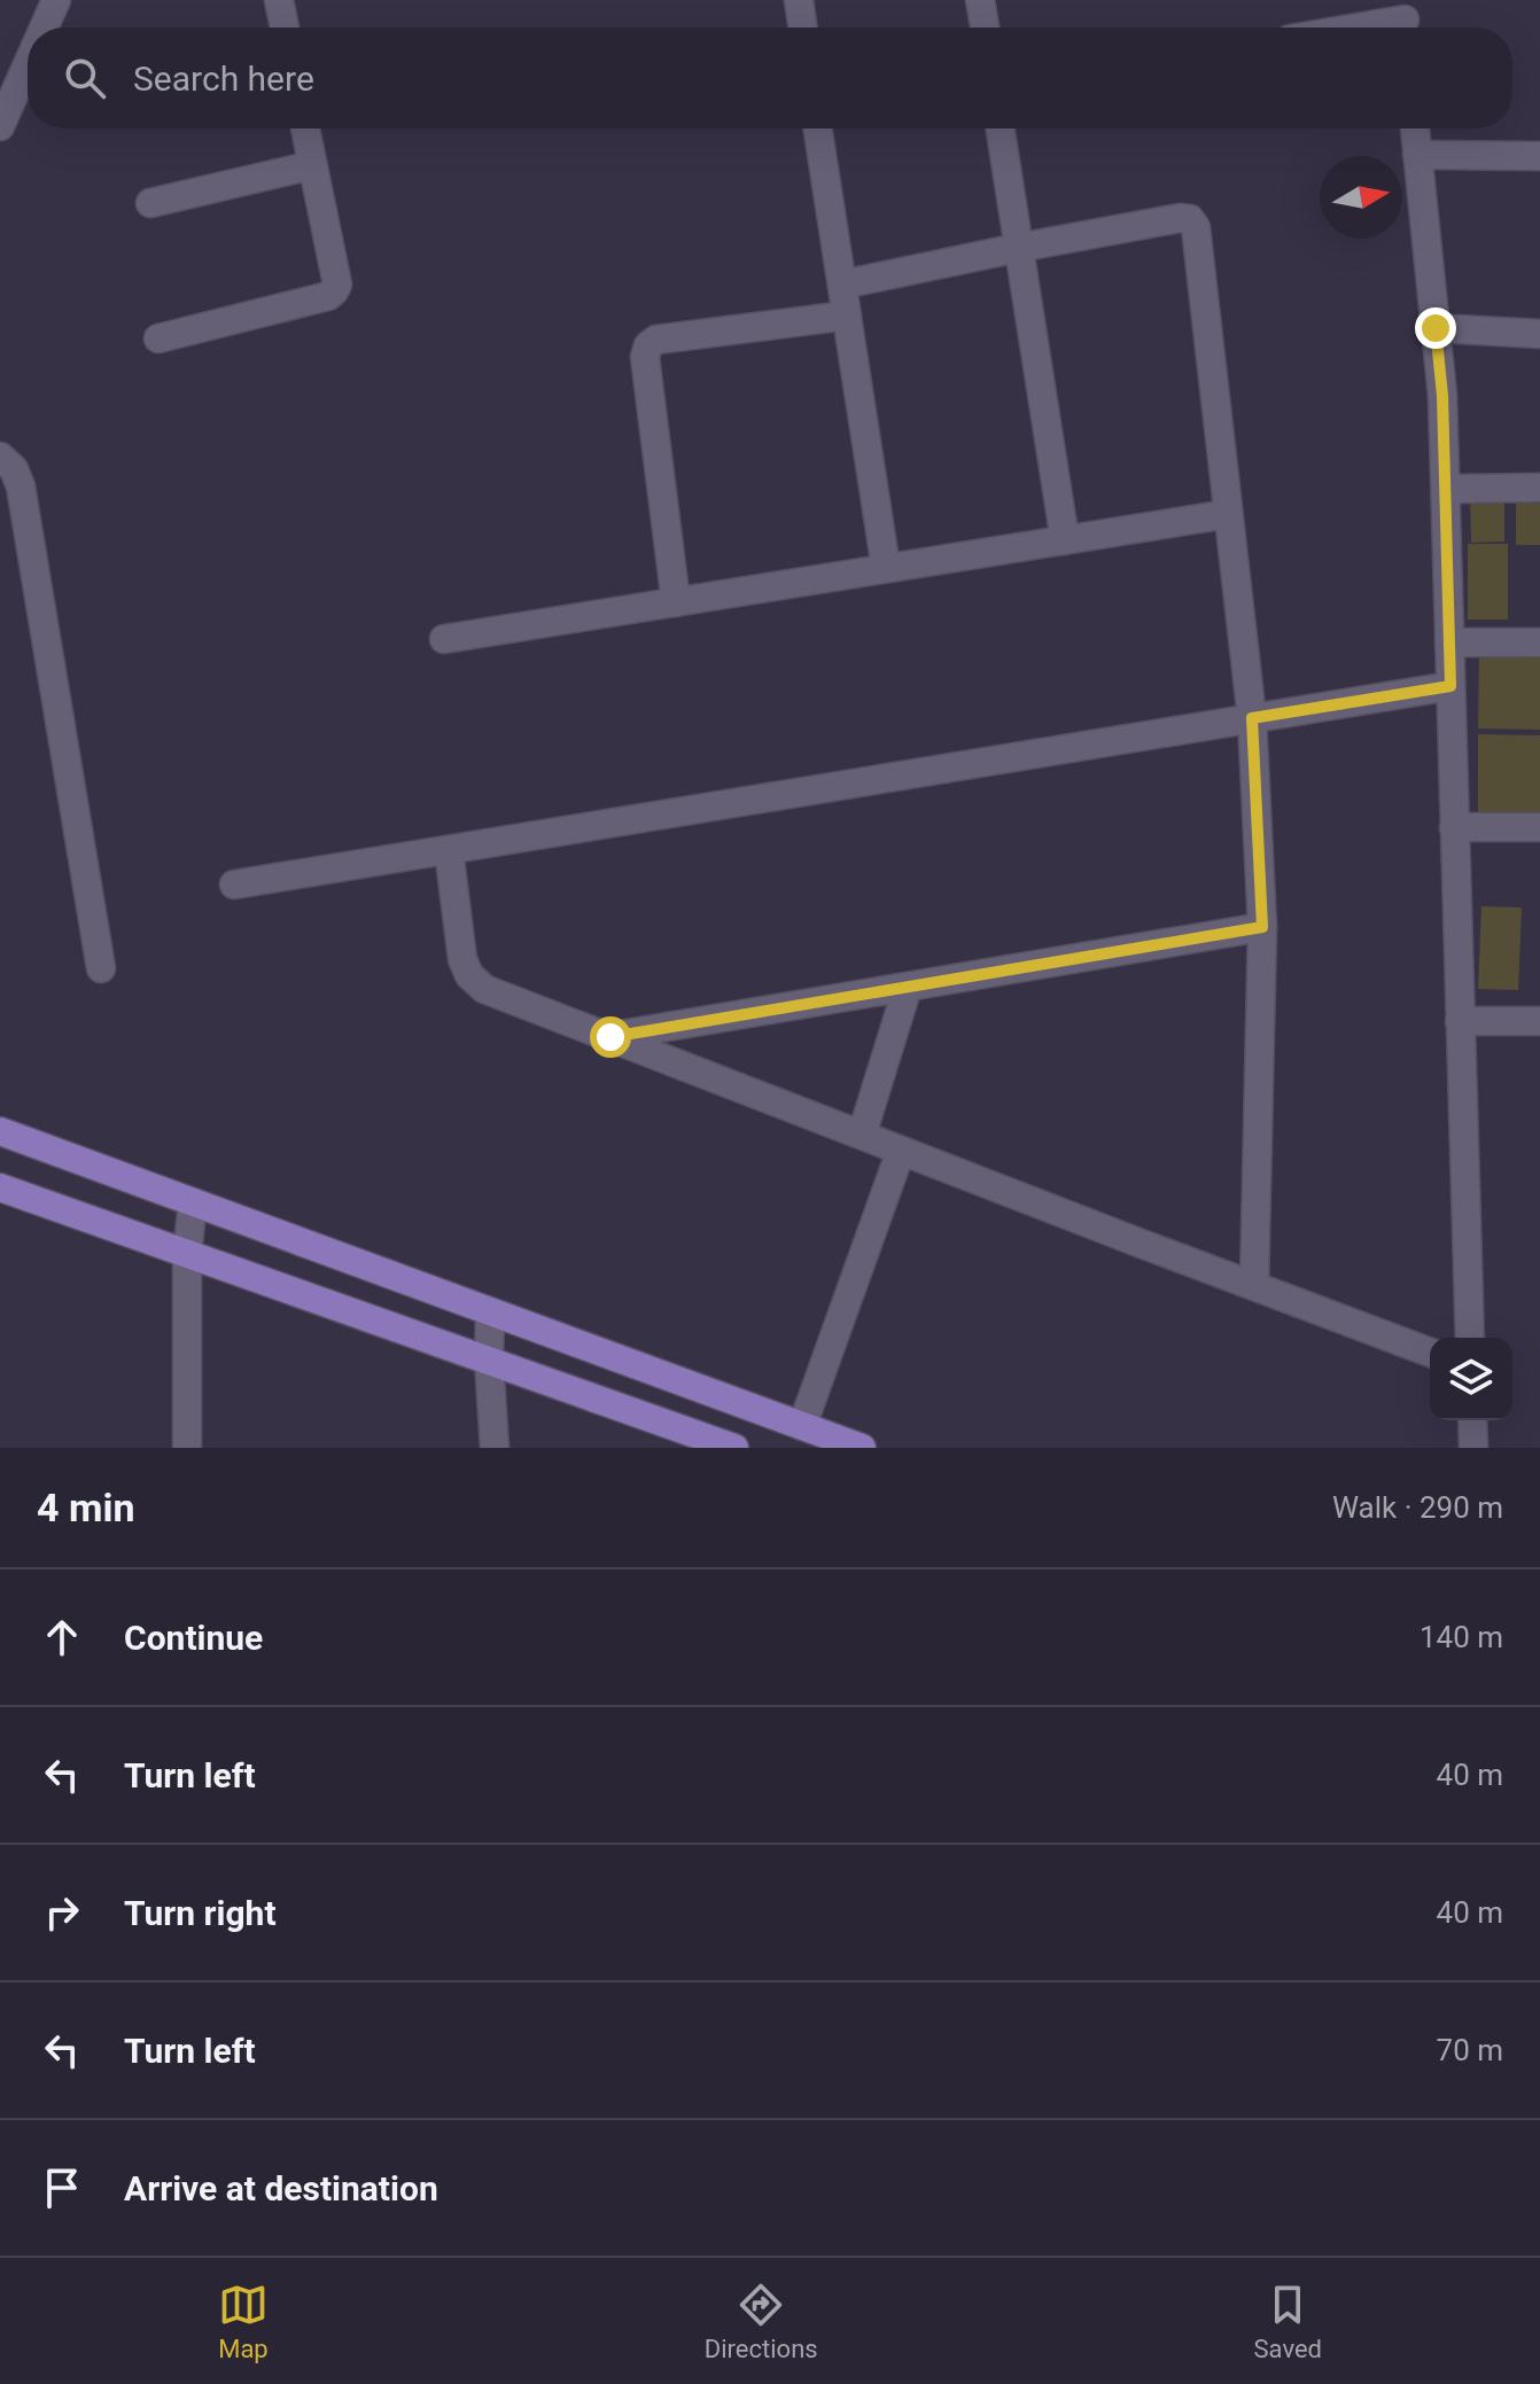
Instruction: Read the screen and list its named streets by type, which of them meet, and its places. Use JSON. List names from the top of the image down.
{
  "north": "right",
  "page": {
    "search": "Search here",
    "heading": ["4 min", "Walk · 290 m"],
    "list": [
      ["Continue", "140 m"],
      ["Turn left", "40 m"],
      ["Turn right", "40 m"],
      ["Turn left", "70 m"],
      "Arrive at destination"
    ],
    "nav": ["Map", "Directions", "Saved"]
  }
}
